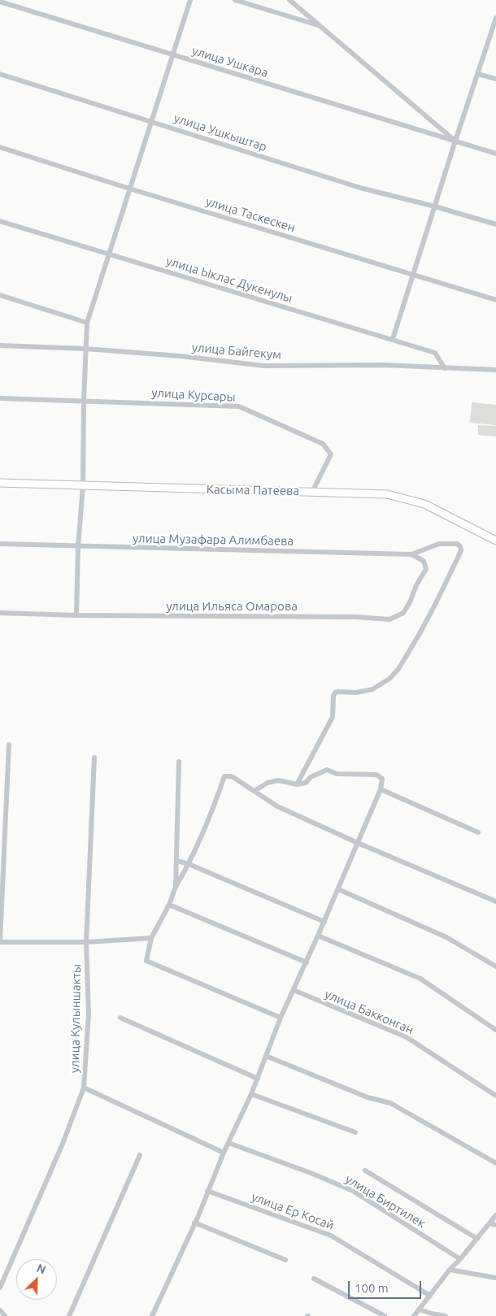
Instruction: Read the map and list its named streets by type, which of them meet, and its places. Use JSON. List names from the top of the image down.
{
  "streets": {
    "main road": ["Касыма Патеева"],
    "street": [
      "улица Ушкара",
      "улица Ушкыштар",
      "улица Таскескен",
      "улица Ыклас Дукенулы",
      "улица Байгекум",
      "улица Курсары",
      "улица Музафара Алимбаева",
      "улица Ильяса Омарова",
      "улица Бакконган",
      "улица Кулыншакты",
      "улица Биртилек",
      "улица Ер Косай"
    ]
  },
  "crossings": [
    ["улица Ыклас Дукенулы", "улица Байгекум"],
    ["улица Курсары", "Касыма Патеева"],
    ["улица Музафара Алимбаева", "улица Ильяса Омарова"]
  ],
  "scale_bar": "100 m",
  "north": "top right"
}
